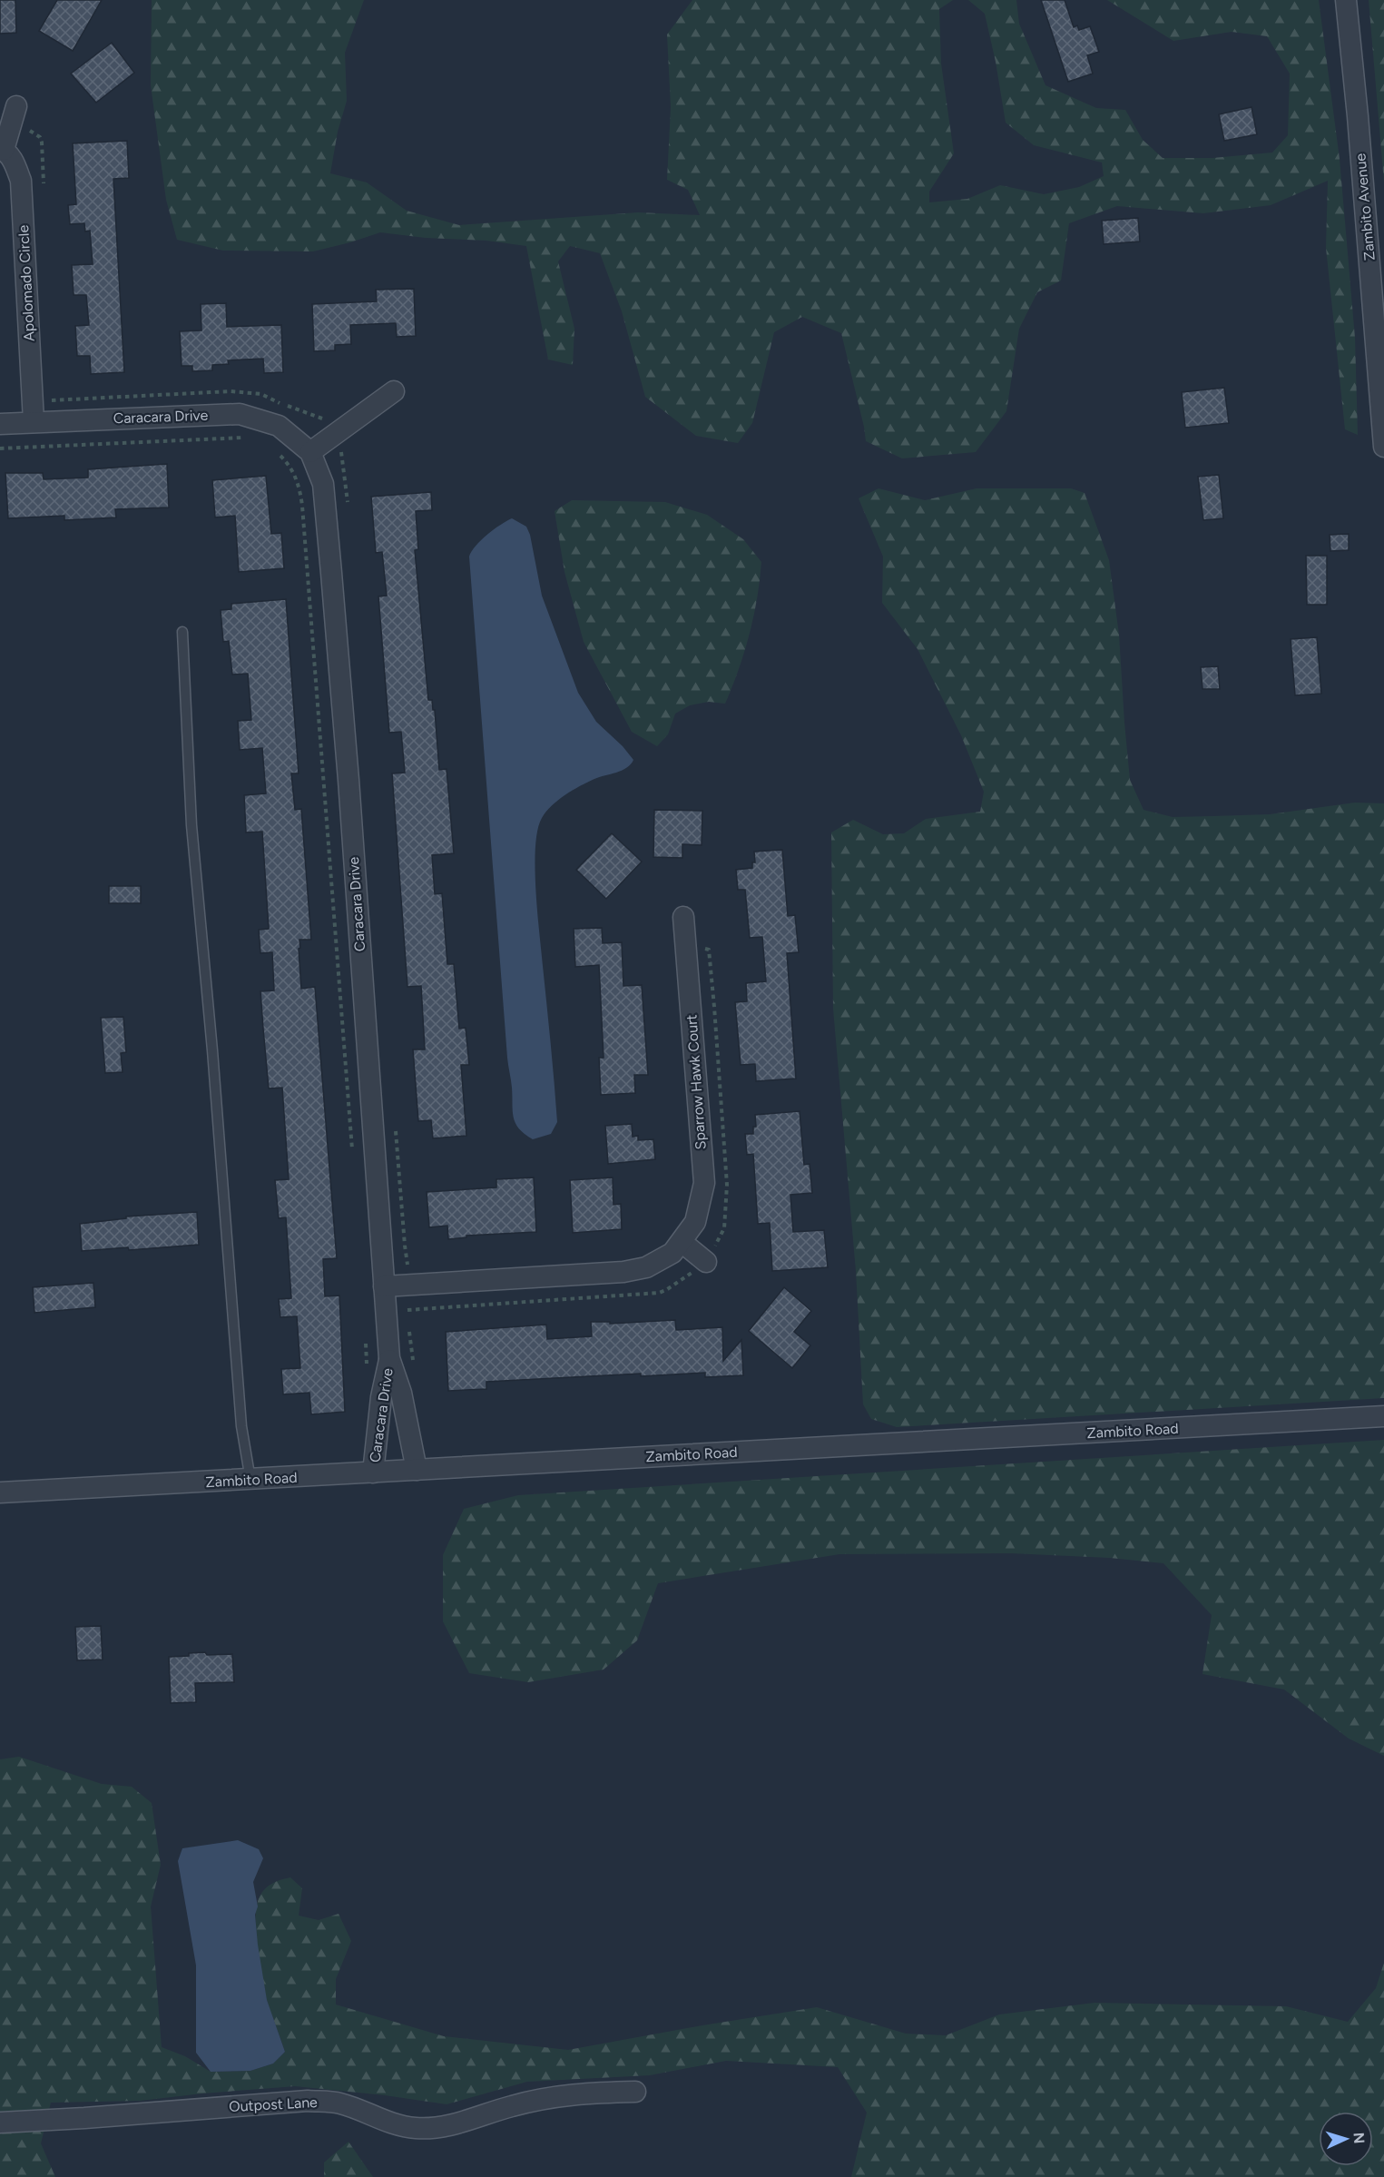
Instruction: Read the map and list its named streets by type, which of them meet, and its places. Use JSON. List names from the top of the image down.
{
  "streets": {
    "street": [
      "Zambito Avenue",
      "Apolomado Circle",
      "Caracara Drive",
      "Sparrow Hawk Court",
      "Zambito Road",
      "Outpost Lane"
    ]
  },
  "crossings": [
    ["Apolomado Circle", "Caracara Drive"],
    ["Caracara Drive", "Sparrow Hawk Court"],
    ["Caracara Drive", "Zambito Road"]
  ],
  "north": "right"
}
